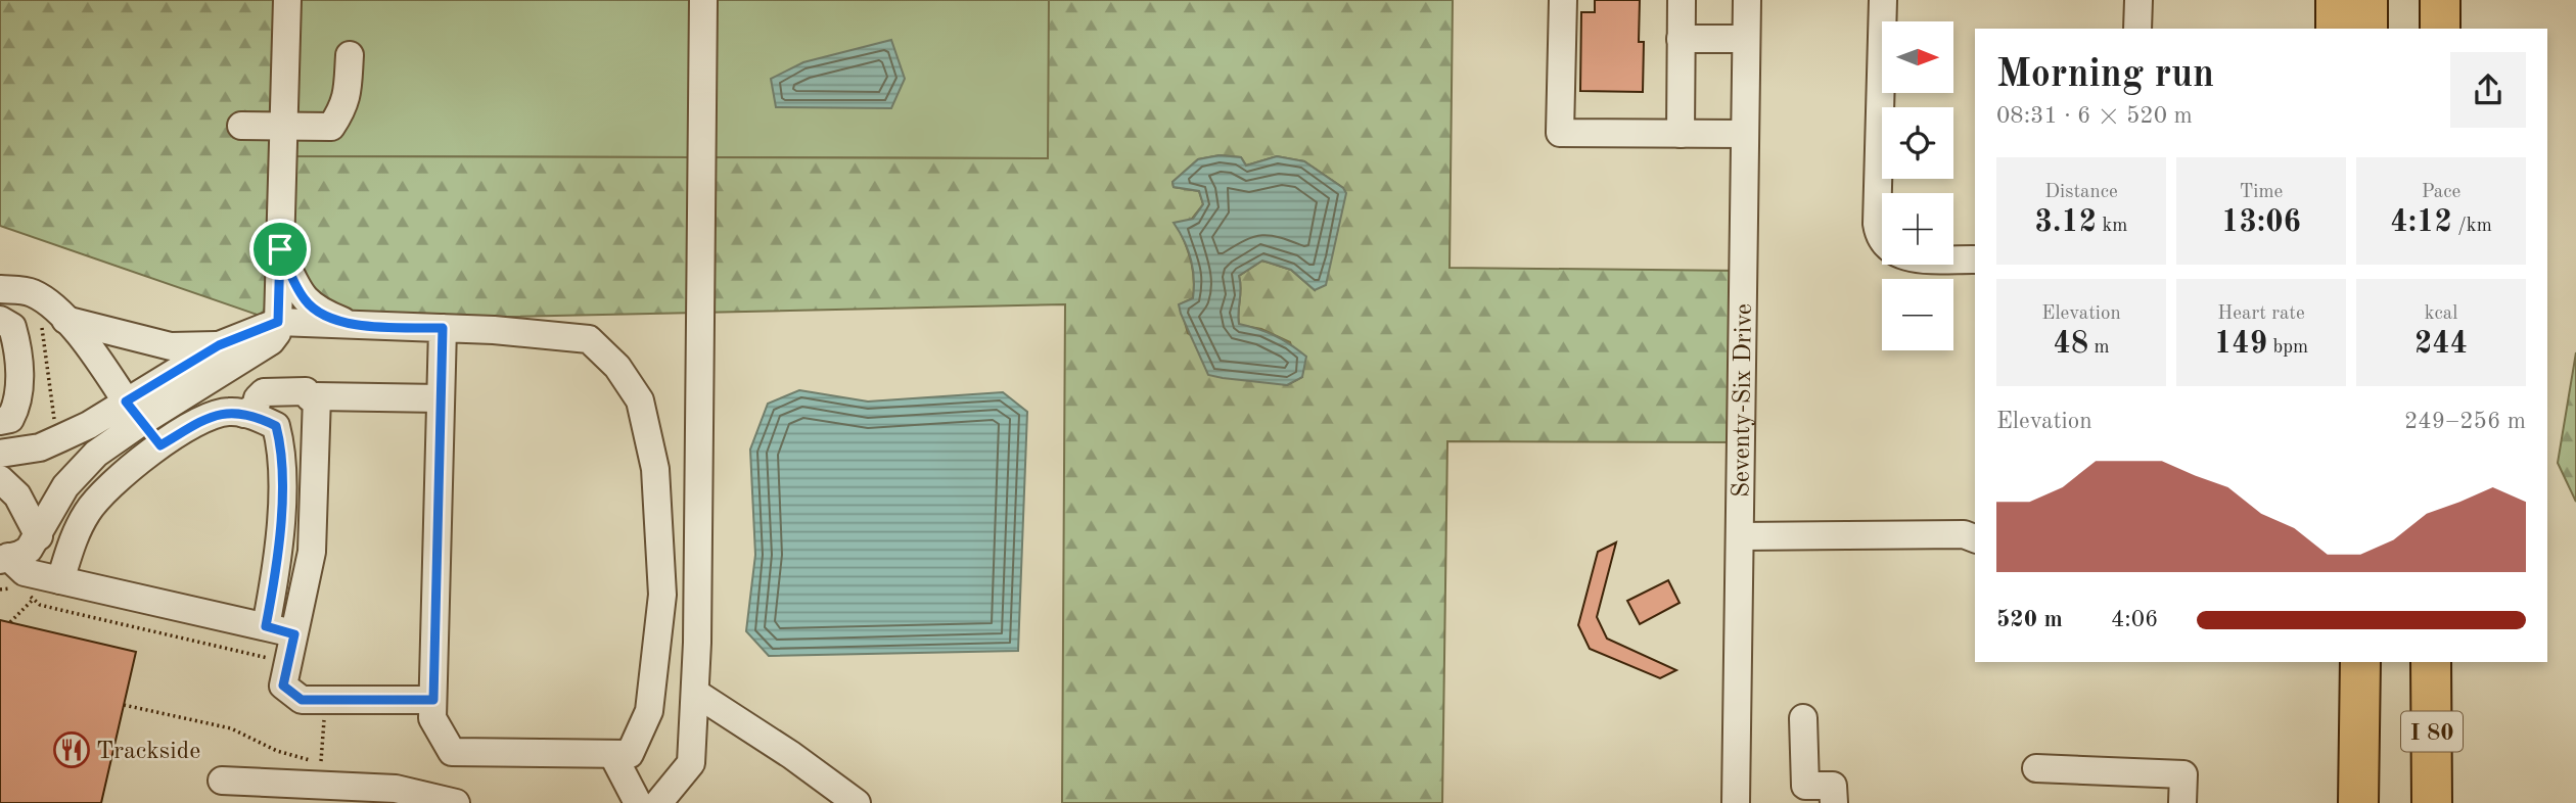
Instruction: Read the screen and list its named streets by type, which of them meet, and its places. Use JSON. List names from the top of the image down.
{
  "streets": {
    "highway": ["I 80"],
    "street": ["Seventy-Six Drive"]
  },
  "places": {
    "restaurant": ["Trackside"]
  },
  "north": "right",
  "page": {
    "map_buttons": ["+", "−"],
    "heading": ["Morning run", "08:31 · 6 × 520 m"],
    "stats": [
      ["Distance", "3.12 km"],
      ["Time", "13:06"],
      ["Pace", "4:12 /km"],
      ["Elevation", "48 m"],
      ["Heart rate", "149 bpm"],
      ["kcal", "244"]
    ],
    "chart": ["Elevation", "249–256 m"],
    "list": [
      {
        "name": "520 m",
        "note": "4:06"
      }
    ]
  }
}
